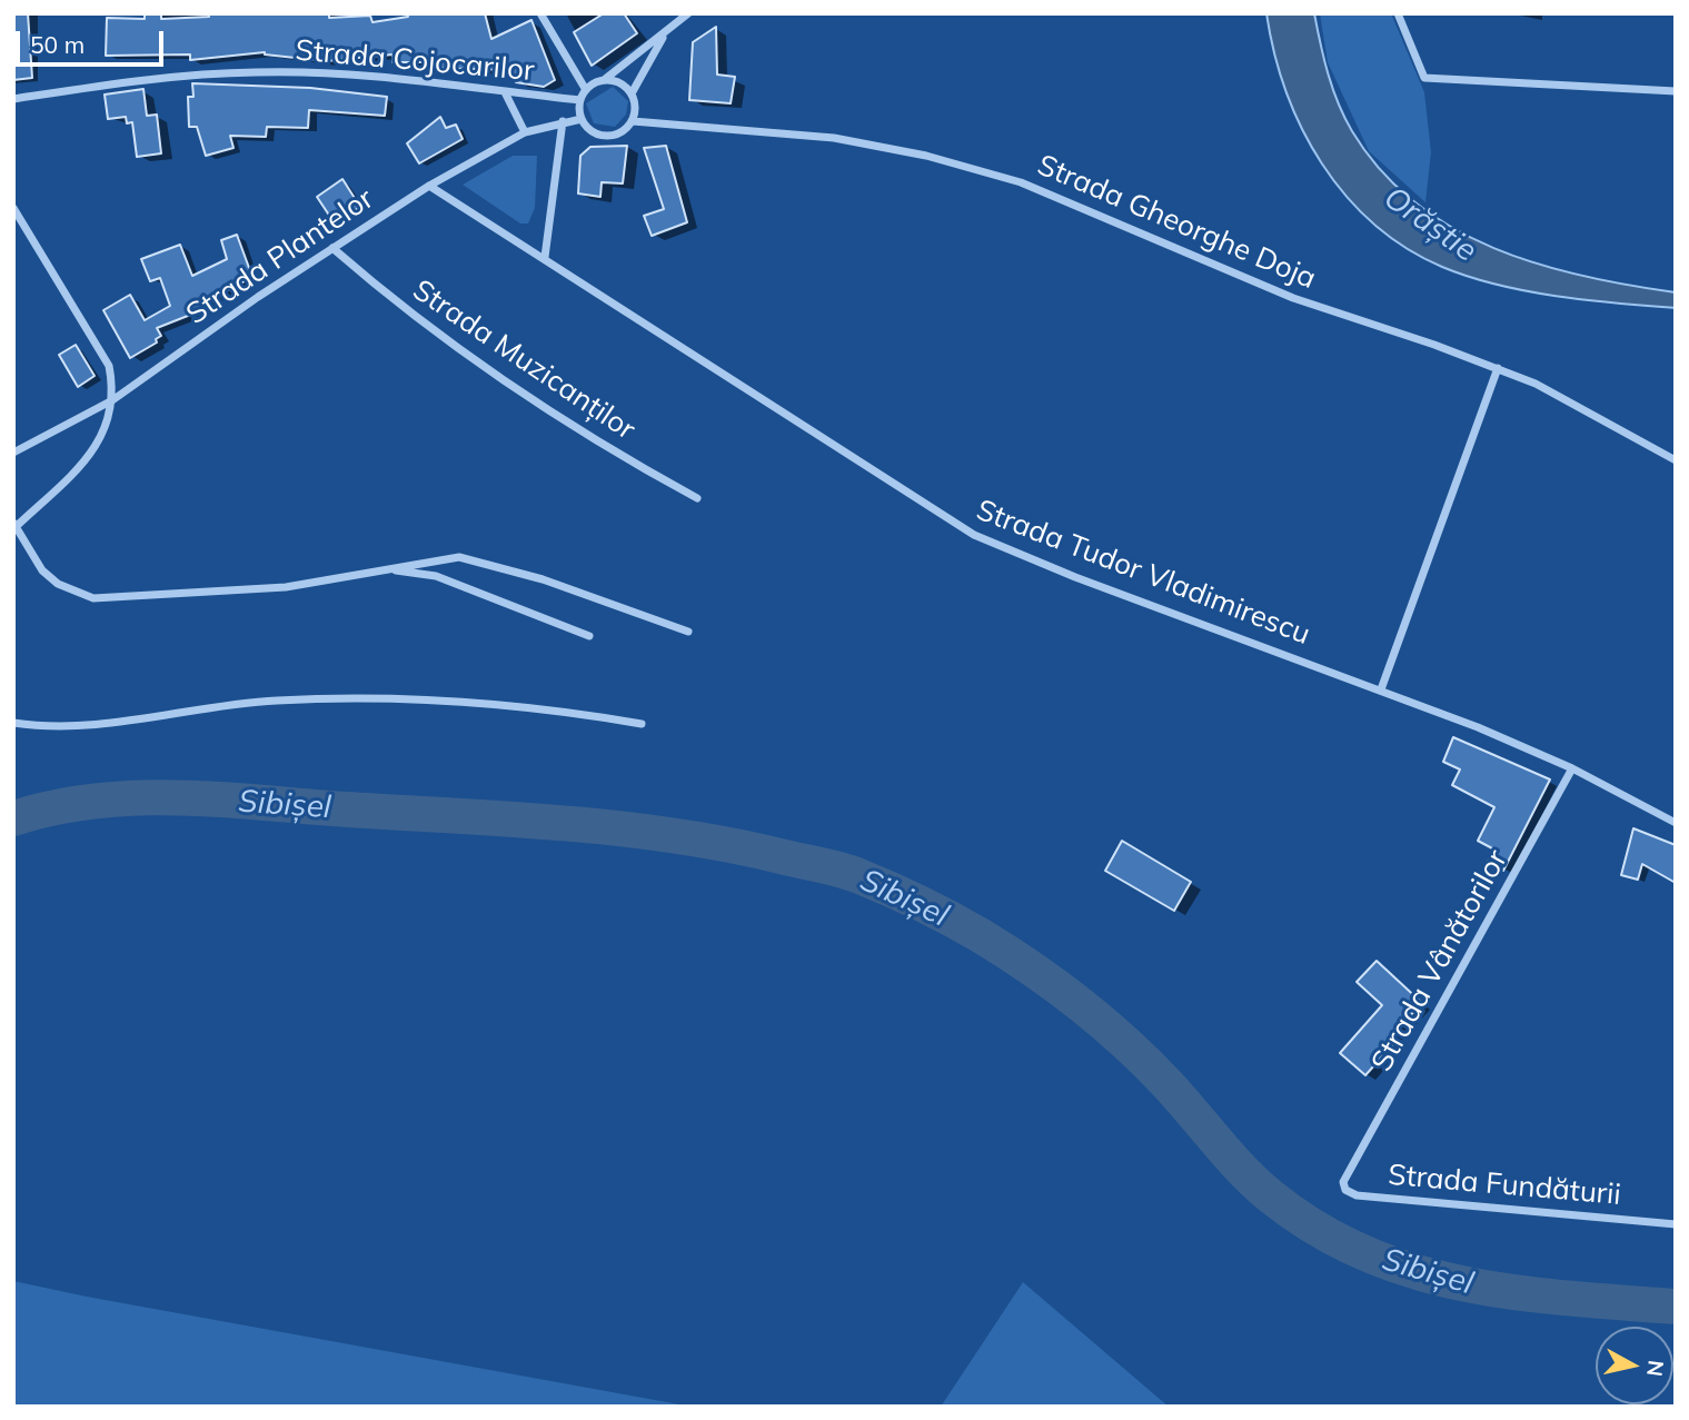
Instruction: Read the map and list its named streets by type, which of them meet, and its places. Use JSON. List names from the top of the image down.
{
  "streets": {
    "street": [
      "Strada Cojocarilor",
      "Strada Gheorghe Doja",
      "Strada Plantelor",
      "Strada Muzicanților",
      "Strada Tudor Vladimirescu",
      "Strada Vânătorilor",
      "Strada Fundăturii"
    ]
  },
  "crossings": [
    ["Strada Cojocarilor", "Strada Gheorghe Doja"],
    ["Strada Cojocarilor", "Strada Plantelor"],
    ["Strada Gheorghe Doja", "Strada Plantelor"],
    ["Strada Plantelor", "Strada Muzicanților"],
    ["Strada Plantelor", "Strada Tudor Vladimirescu"],
    ["Strada Tudor Vladimirescu", "Strada Vânătorilor"],
    ["Strada Vânătorilor", "Strada Fundăturii"]
  ],
  "water": ["Orăștie", "Sibișel"],
  "scale_bar": "50 m",
  "north": "right"
}
